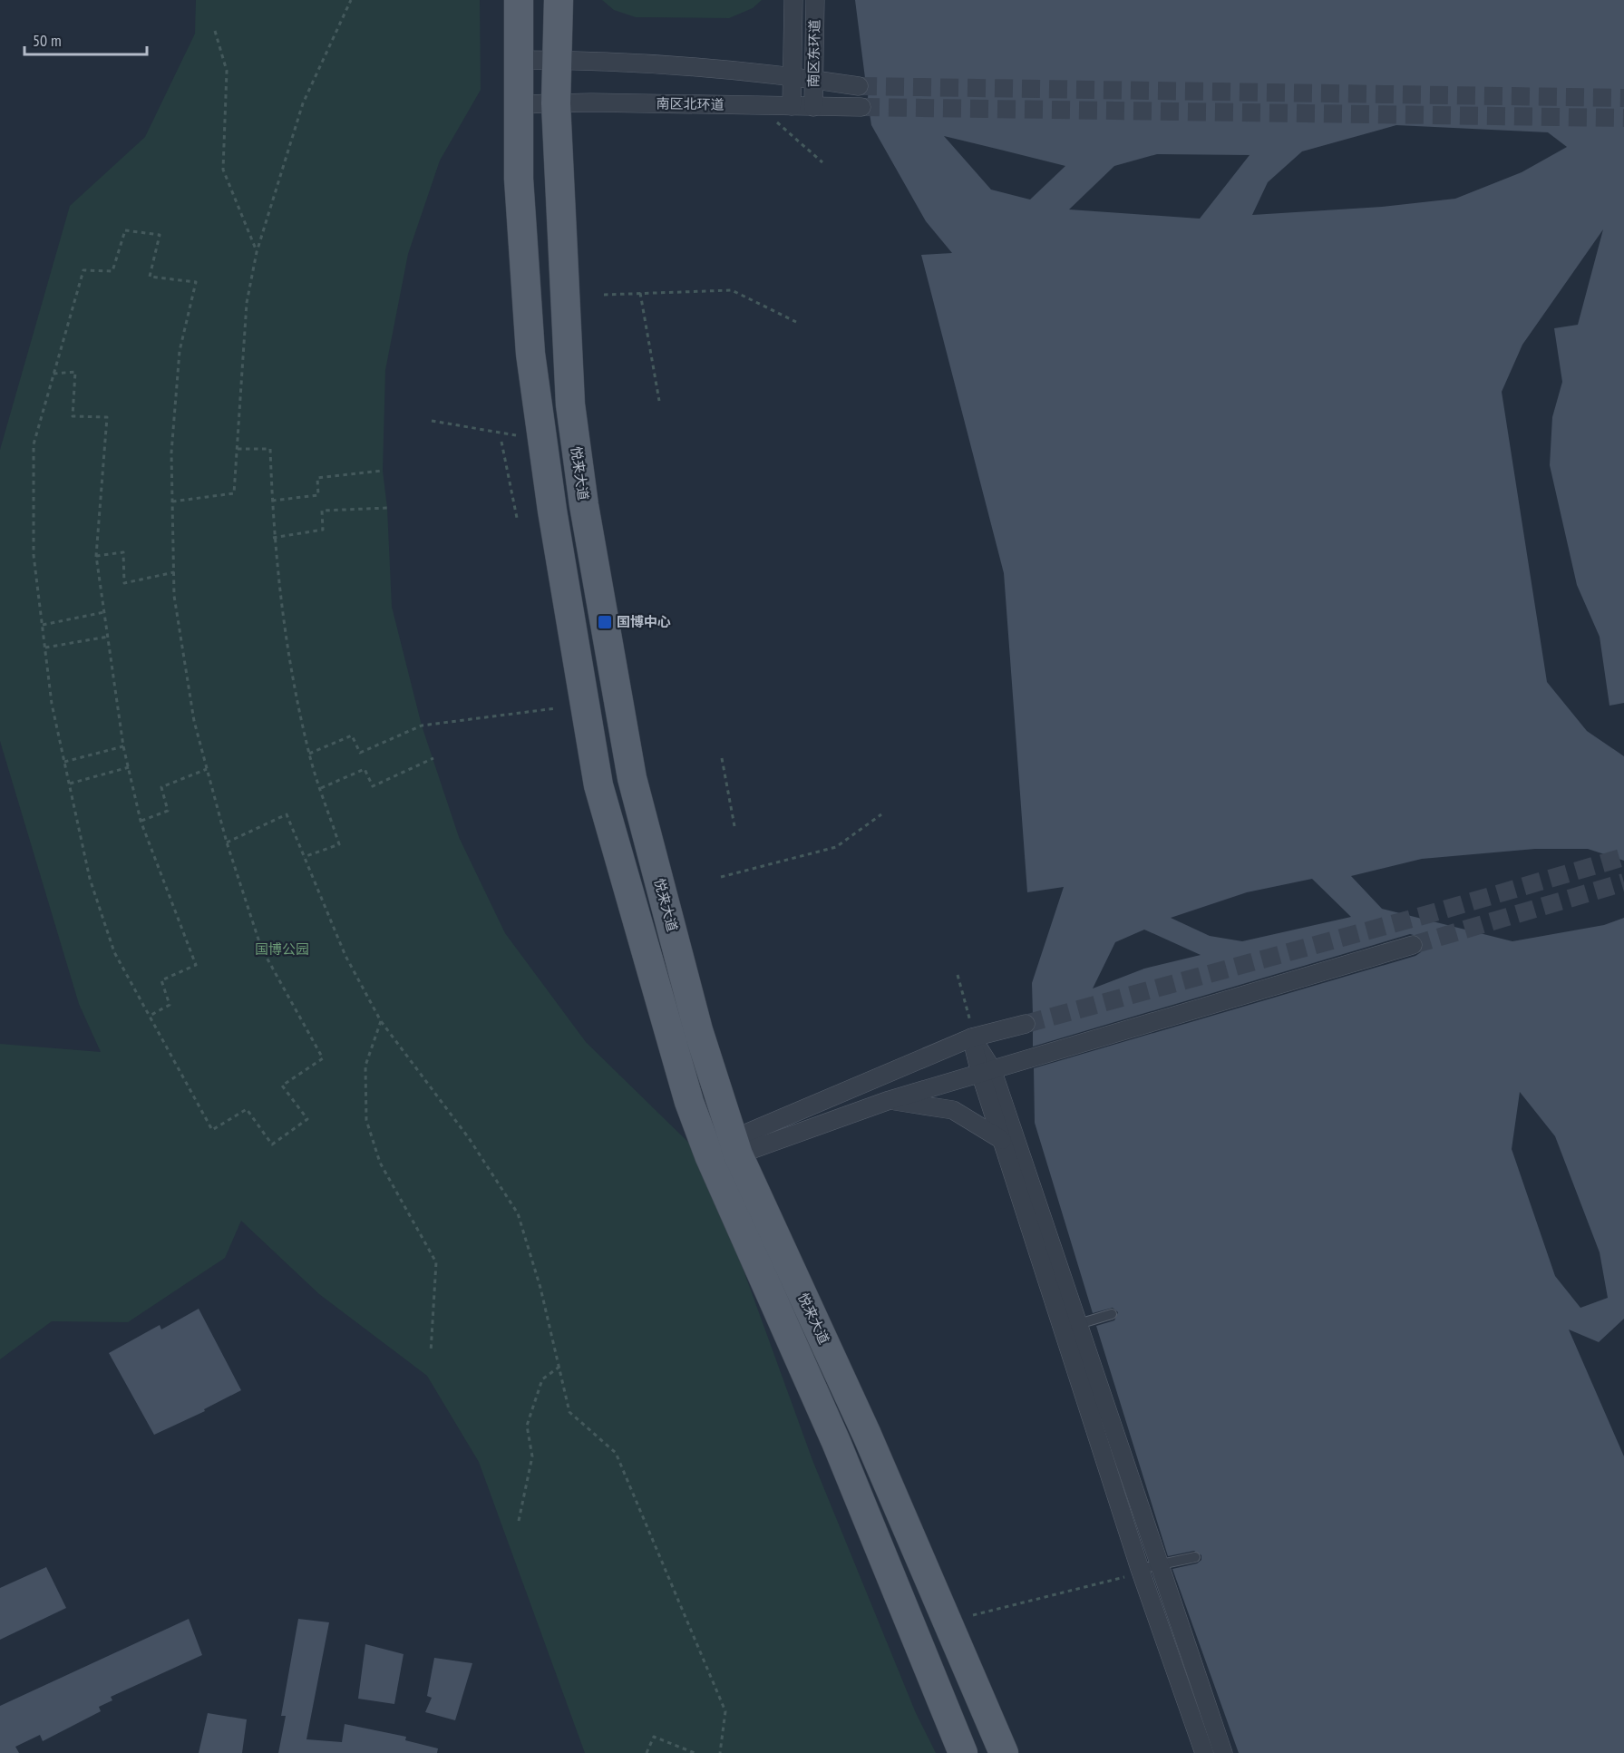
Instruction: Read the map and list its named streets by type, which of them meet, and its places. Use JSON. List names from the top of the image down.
{
  "streets": {
    "main road": ["悦来大道"],
    "street": ["南区东环道", "南区北环道"]
  },
  "crossings": [
    ["南区东环道", "南区北环道"],
    ["南区北环道", "悦来大道"]
  ],
  "parks": ["国博公园"],
  "places": {
    "transit": ["国博中心"]
  },
  "scale_bar": "50 m"
}
